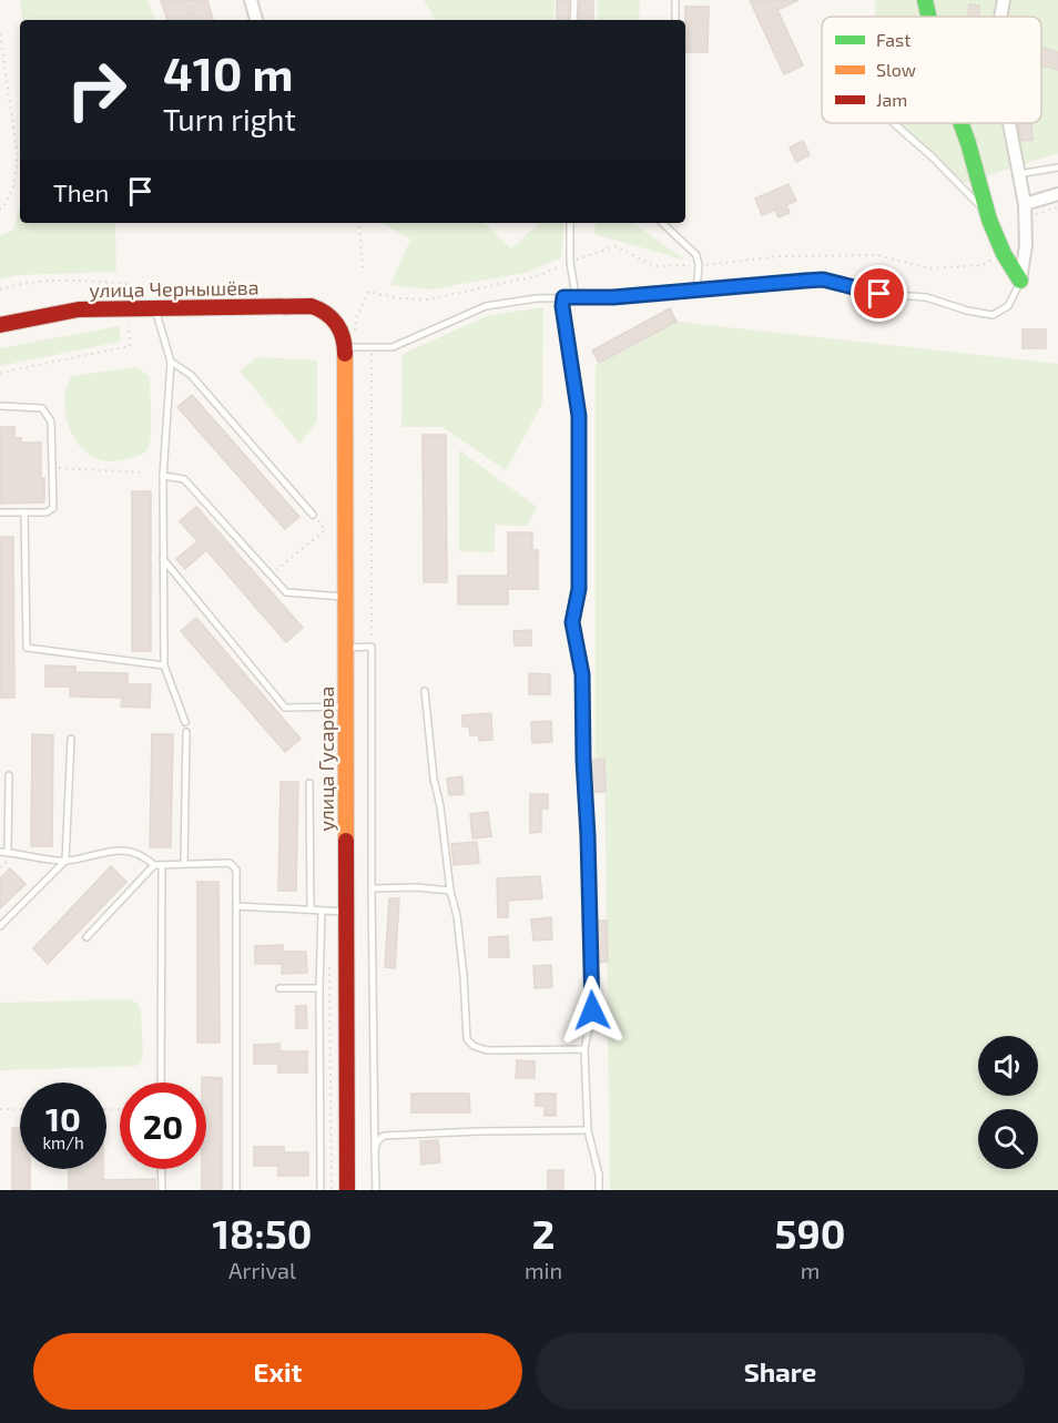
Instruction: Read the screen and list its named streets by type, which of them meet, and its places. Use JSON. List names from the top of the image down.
{
  "streets": {
    "street": ["улица Чернышёва", "улица Гусарова"]
  },
  "crossings": [
    ["улица Чернышёва", "улица Гусарова"]
  ],
  "legend": ["Fast", "Slow", "Jam"],
  "page": {
    "turn": ["410 m", "Turn right"],
    "then": "Then",
    "speed": "10 km/h",
    "limit": "20",
    "eta": [
      "18:50",
      "Arrival",
      "2",
      "min",
      "590",
      "m"
    ],
    "buttons": ["Exit", "Share"]
  }
}
